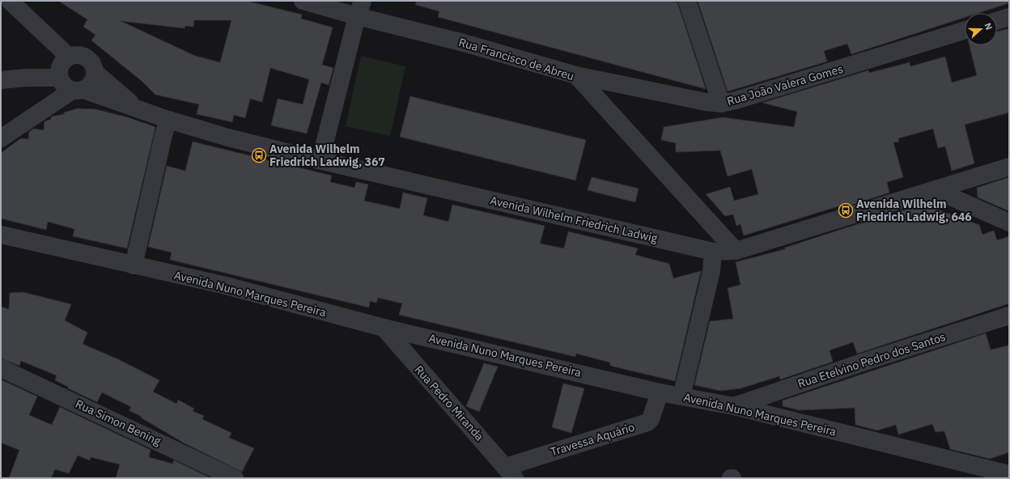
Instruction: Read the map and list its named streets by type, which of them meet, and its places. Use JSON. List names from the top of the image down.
{
  "streets": {
    "street": [
      "Rua Francisco de Abreu",
      "Rua João Valera Gomes",
      "Avenida Wilhelm Friedrich Ladwig",
      "Avenida Nuno Marques Pereira",
      "Rua Etelvino Pedro dos Santos",
      "Rua Pedro Miranda",
      "Rua Simon Bening",
      "Travessa Aquário"
    ]
  },
  "crossings": [
    ["Rua Francisco de Abreu", "Rua João Valera Gomes"],
    ["Rua Francisco de Abreu", "Avenida Wilhelm Friedrich Ladwig"],
    ["Avenida Nuno Marques Pereira", "Rua Etelvino Pedro dos Santos"],
    ["Avenida Nuno Marques Pereira", "Rua Pedro Miranda"],
    ["Avenida Nuno Marques Pereira", "Travessa Aquário"],
    ["Rua Pedro Miranda", "Travessa Aquário"]
  ],
  "places": {
    "bus stop": ["Avenida Wilhelm Friedrich Ladwig, 367", "Avenida Wilhelm Friedrich Ladwig, 646"]
  },
  "north": "right"
}
